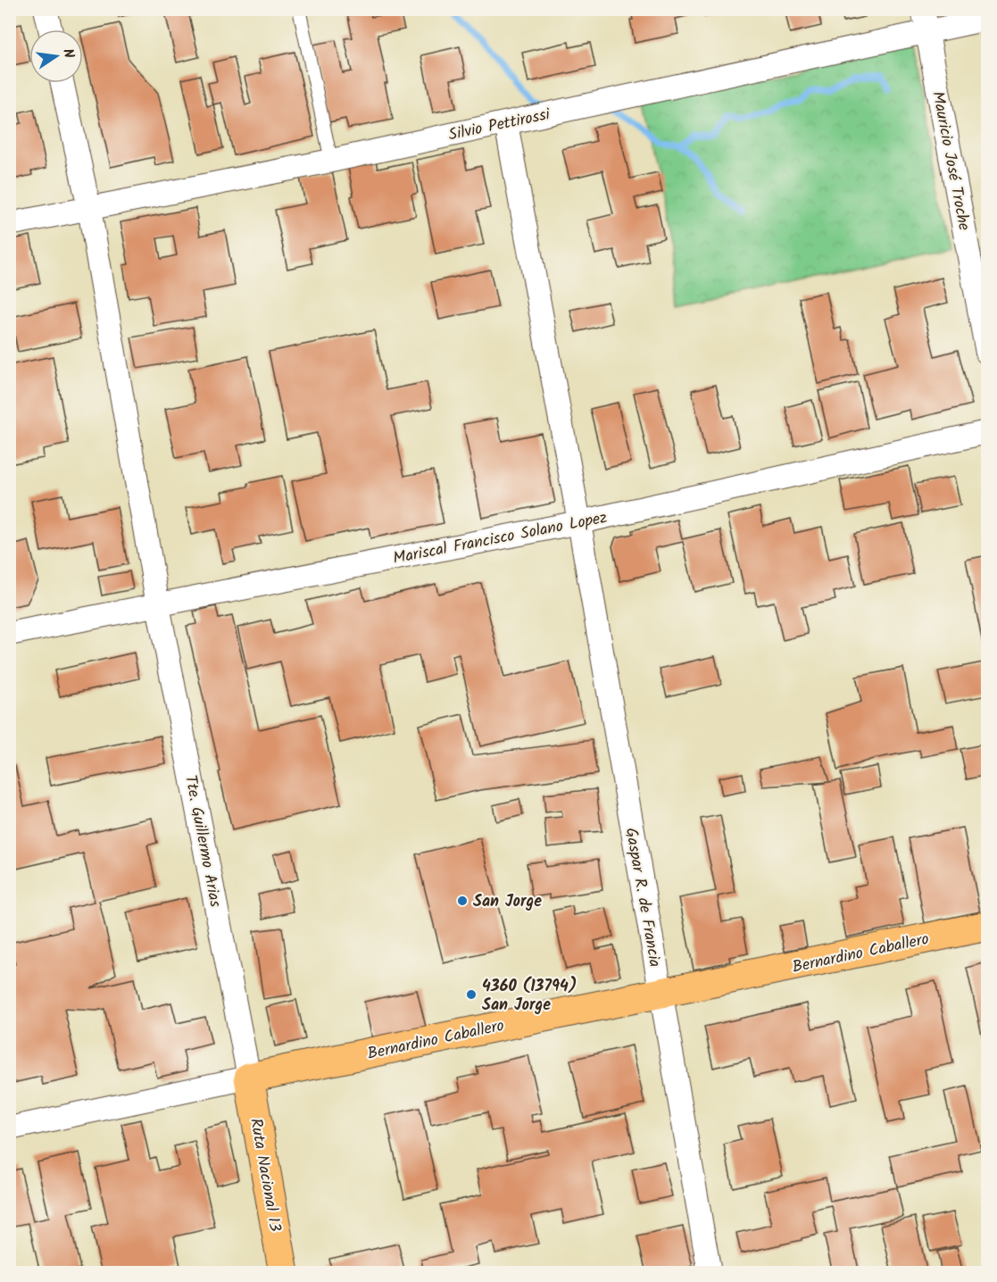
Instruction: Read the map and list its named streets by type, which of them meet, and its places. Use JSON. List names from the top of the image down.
{
  "streets": {
    "highway": ["Bernardino Caballero", "Ruta Nacional 13"],
    "street": [
      "Silvio Pettirossi",
      "Mauricio José Troche",
      "Mariscal Francisco Solano Lopez",
      "Tte. Guillermo Arias",
      "Gaspar R. de Francia"
    ]
  },
  "crossings": [
    ["Silvio Pettirossi", "Mauricio José Troche"],
    ["Silvio Pettirossi", "Tte. Guillermo Arias"],
    ["Silvio Pettirossi", "Gaspar R. de Francia"],
    ["Mariscal Francisco Solano Lopez", "Tte. Guillermo Arias"],
    ["Mariscal Francisco Solano Lopez", "Gaspar R. de Francia"],
    ["Tte. Guillermo Arias", "Bernardino Caballero"],
    ["Tte. Guillermo Arias", "Ruta Nacional 13"],
    ["Gaspar R. de Francia", "Bernardino Caballero"],
    ["Bernardino Caballero", "Ruta Nacional 13"]
  ],
  "places": ["San Jorge", "4360 (13794) San Jorge"],
  "north": "right"
}
